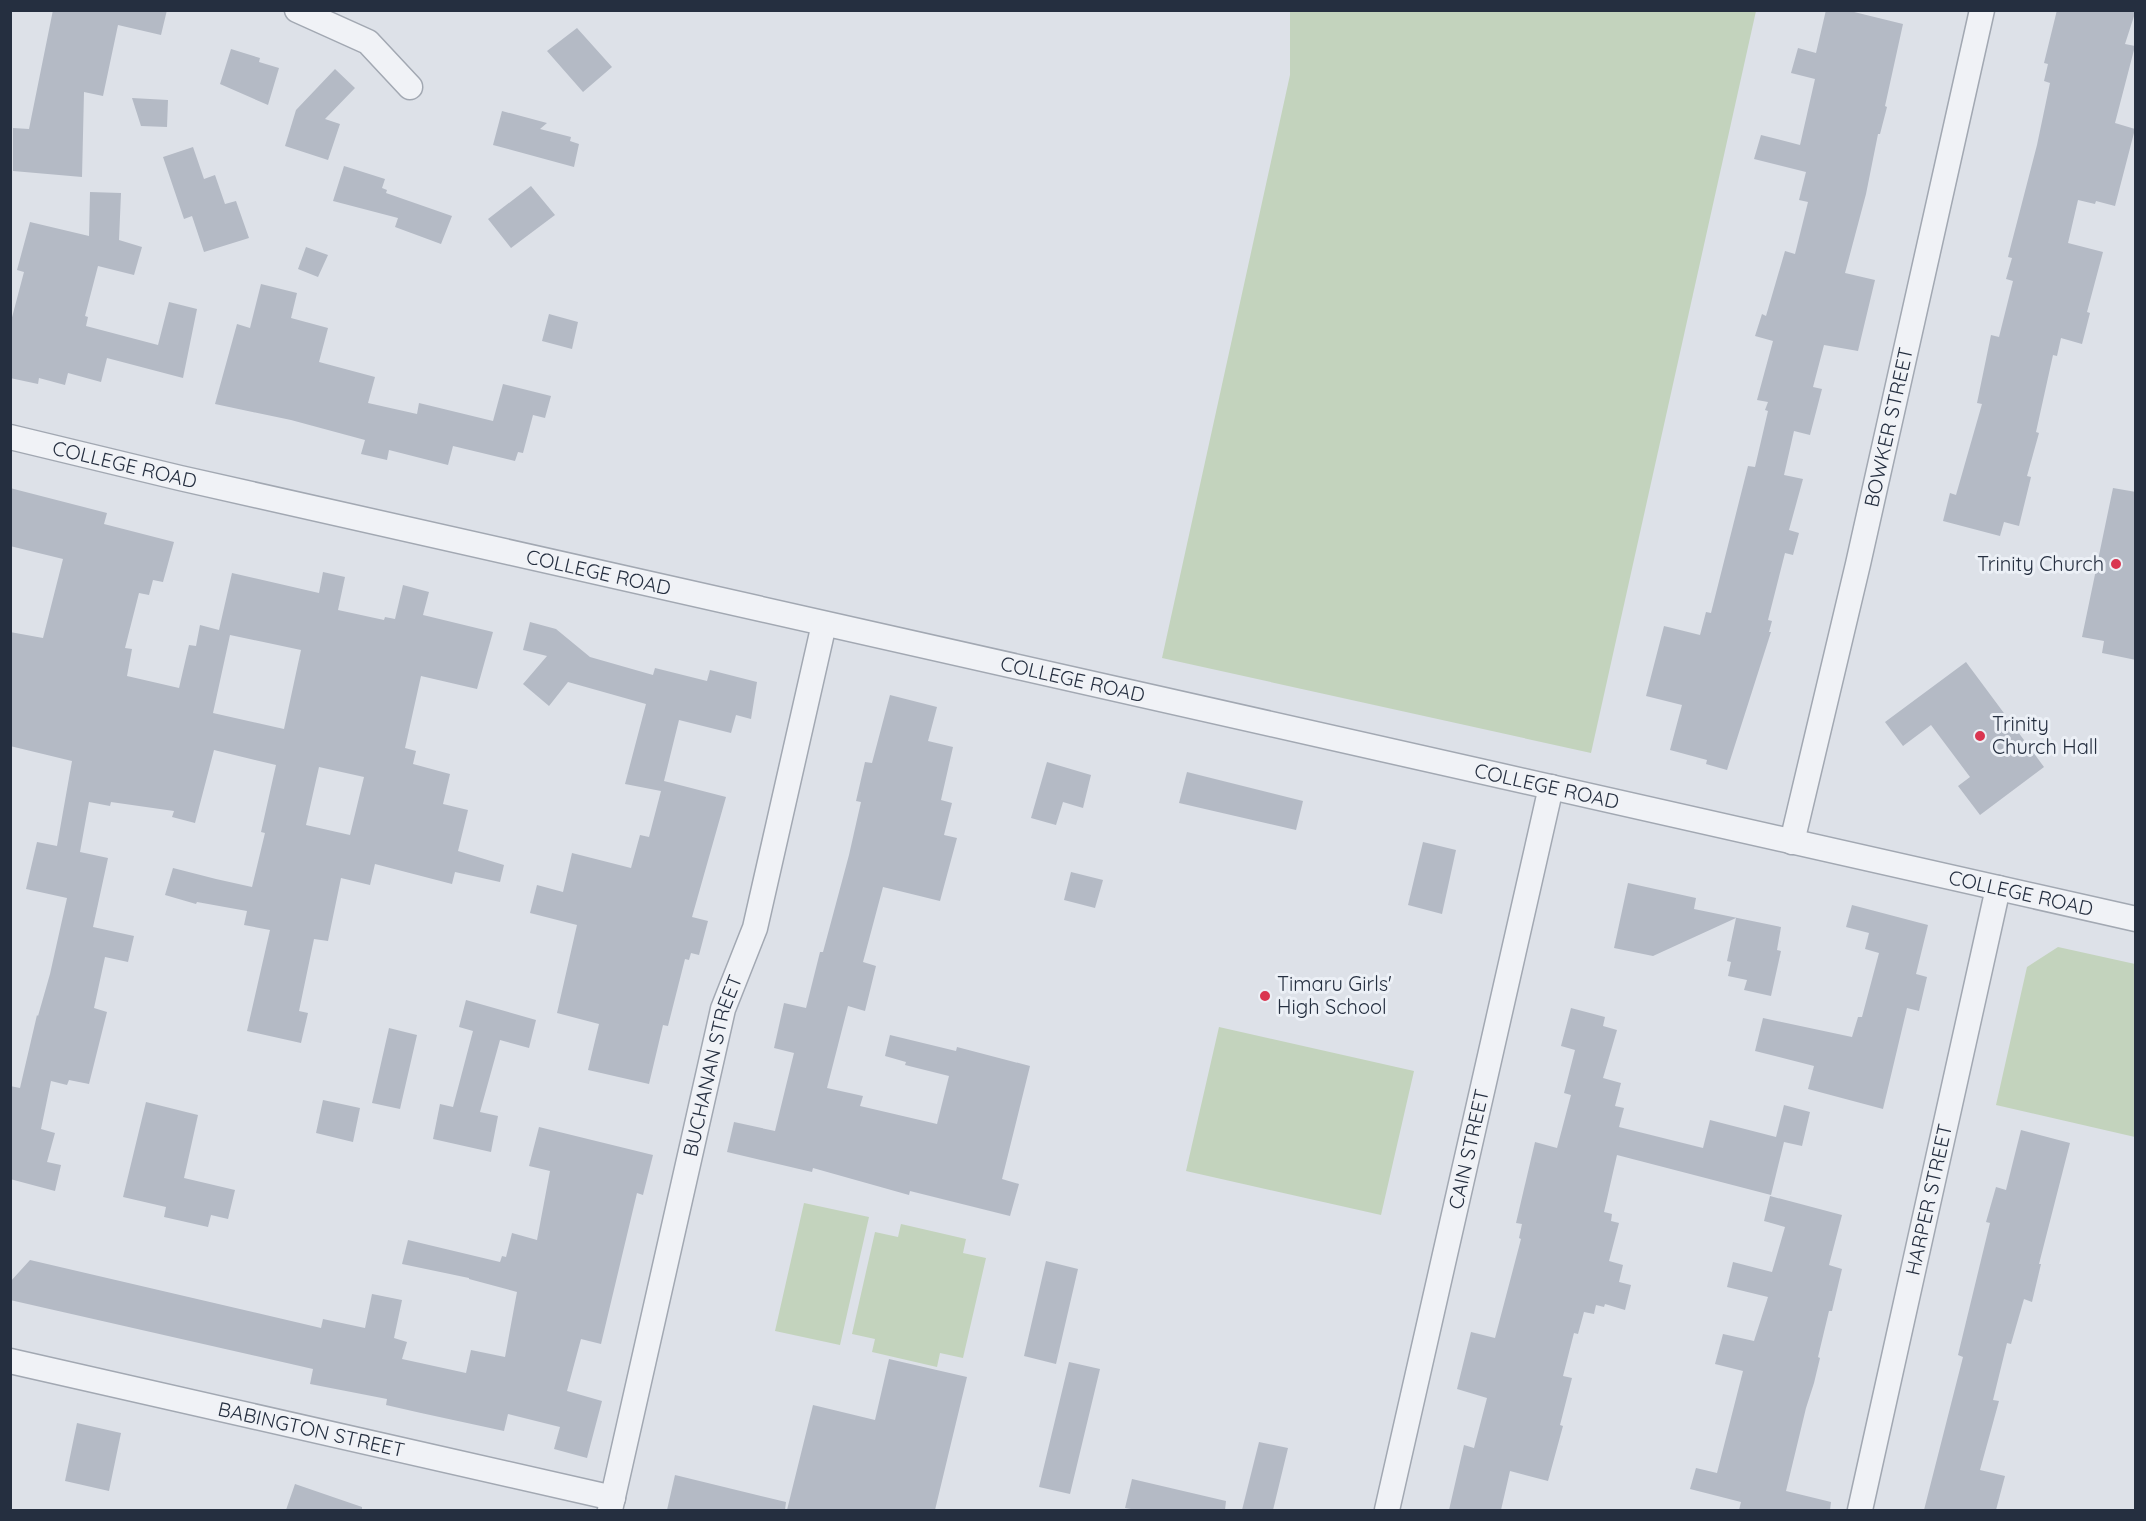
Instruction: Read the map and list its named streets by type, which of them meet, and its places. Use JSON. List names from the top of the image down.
{
  "streets": {
    "street": [
      "BOWKER STREET",
      "COLLEGE ROAD",
      "BUCHANAN STREET",
      "CAIN STREET",
      "HARPER STREET",
      "BABINGTON STREET"
    ]
  },
  "crossings": [
    ["BOWKER STREET", "COLLEGE ROAD"],
    ["COLLEGE ROAD", "BUCHANAN STREET"],
    ["COLLEGE ROAD", "CAIN STREET"],
    ["COLLEGE ROAD", "HARPER STREET"],
    ["BUCHANAN STREET", "BABINGTON STREET"]
  ],
  "places": ["Trinity Church", "Trinity Church Hall", "Timaru Girls' High School"]
}
